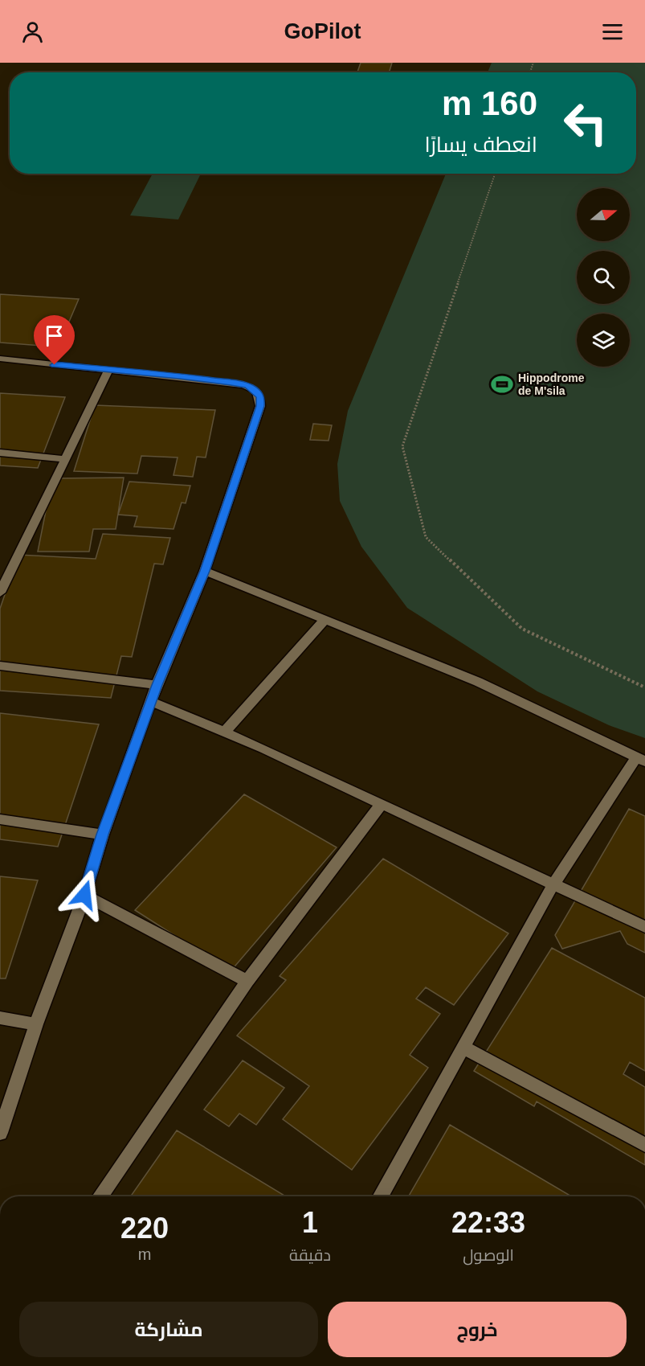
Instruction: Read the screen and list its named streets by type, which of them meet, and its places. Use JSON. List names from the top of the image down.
{
  "places": {
    "sports": ["Hippodrome de M'sila"]
  },
  "north": "right",
  "page": {
    "header": "GoPilot",
    "turn": ["160 m", "انعطف يسارًا"],
    "eta": [
      "22:33",
      "الوصول",
      "1",
      "دقيقة",
      "220",
      "m"
    ],
    "buttons": ["خروج", "مشاركة"]
  }
}
